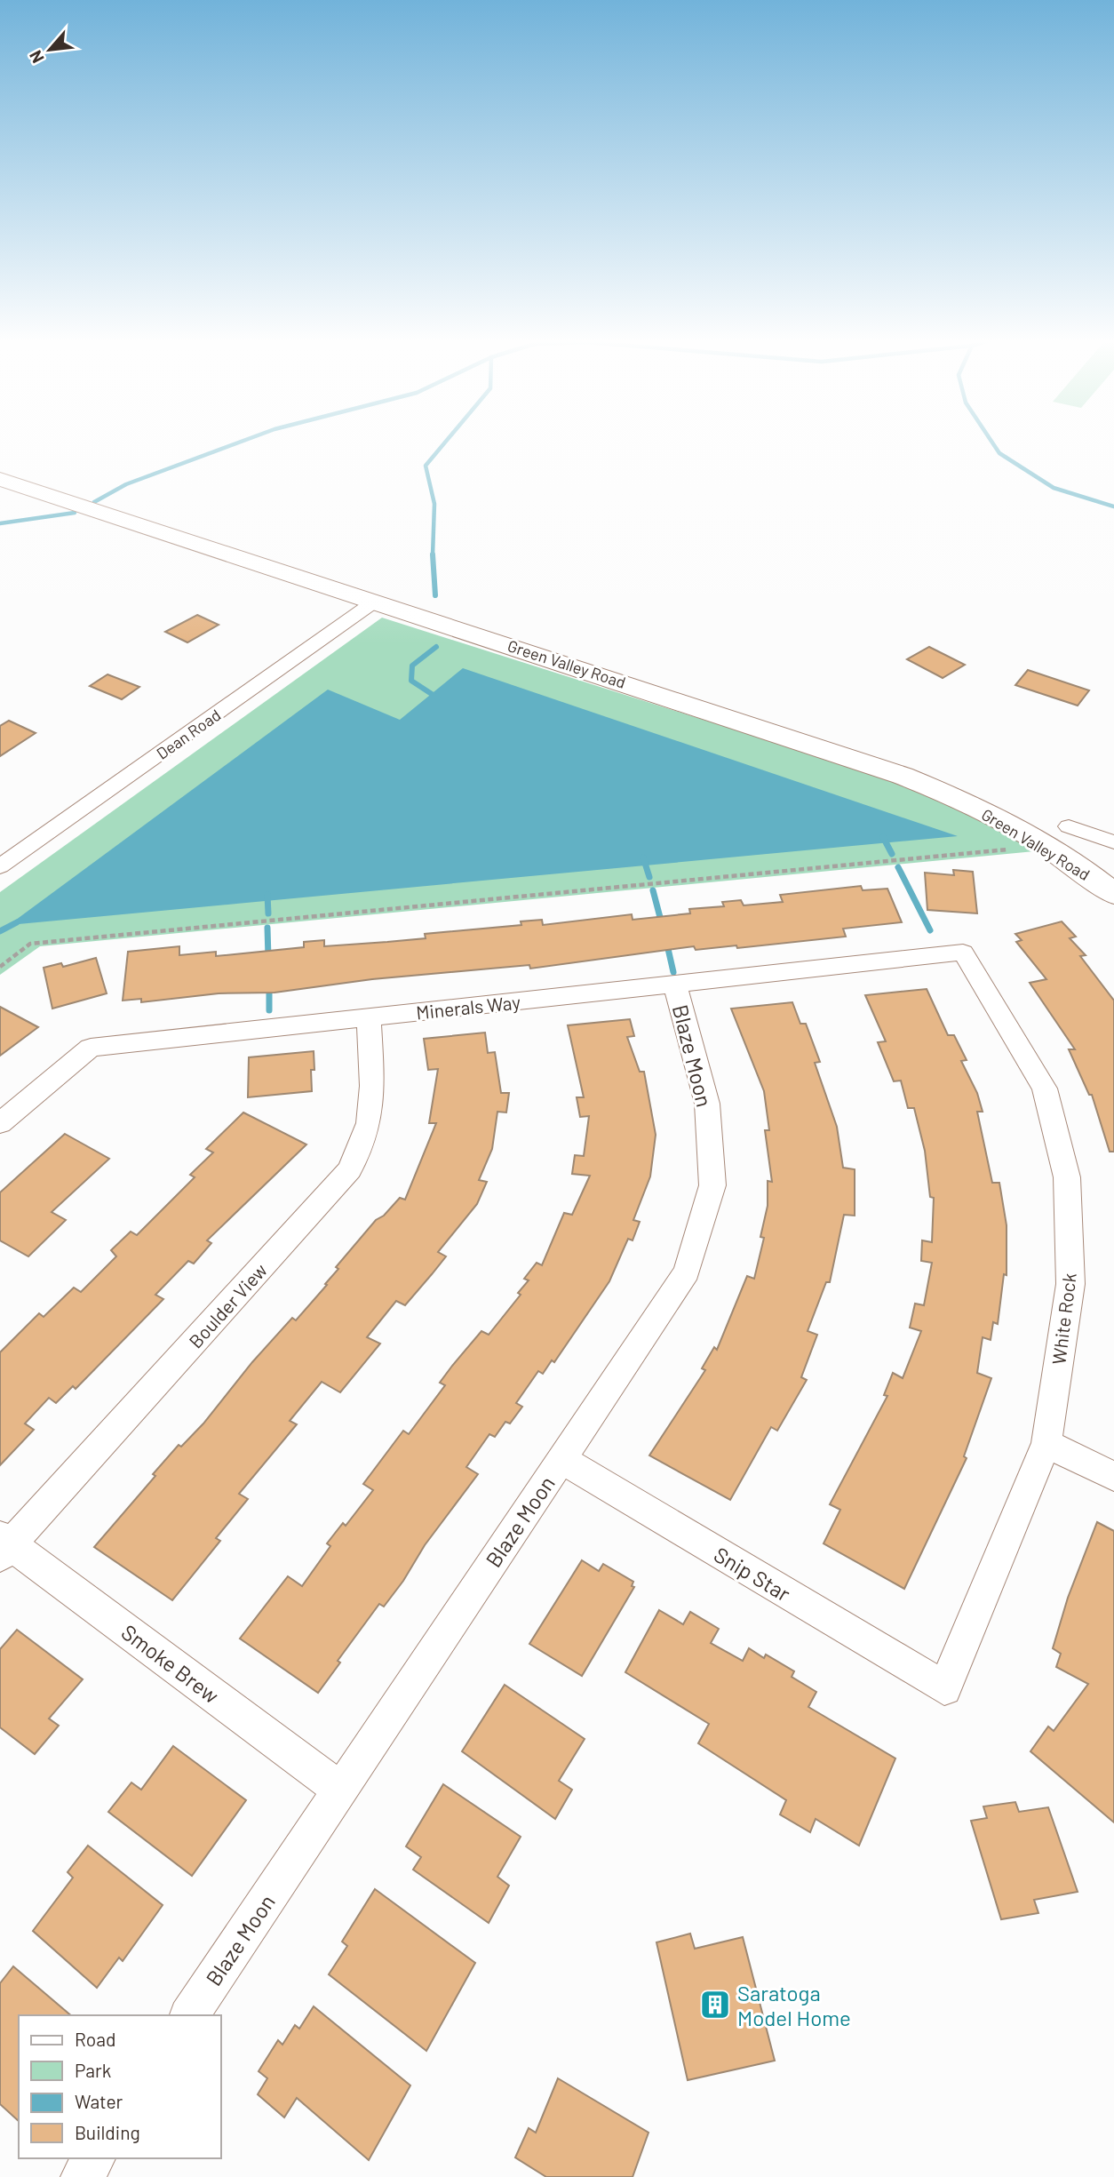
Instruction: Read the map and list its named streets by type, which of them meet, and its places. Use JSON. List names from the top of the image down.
{
  "streets": {
    "street": [
      "Green Valley Road",
      "Dean Road",
      "Minerals Way",
      "Blaze Moon",
      "Boulder View",
      "White Rock",
      "Snip Star",
      "Smoke Brew"
    ]
  },
  "crossings": [
    ["Green Valley Road", "Dean Road"],
    ["Minerals Way", "Blaze Moon"],
    ["Minerals Way", "Boulder View"],
    ["Minerals Way", "White Rock"],
    ["Blaze Moon", "Snip Star"],
    ["Blaze Moon", "Smoke Brew"],
    ["Boulder View", "Smoke Brew"],
    ["White Rock", "Snip Star"]
  ],
  "places": {
    "building": ["Saratoga Model Home"]
  },
  "legend": [
    "Road",
    "Park",
    "Water",
    "Building"
  ],
  "north": "bottom left"
}
